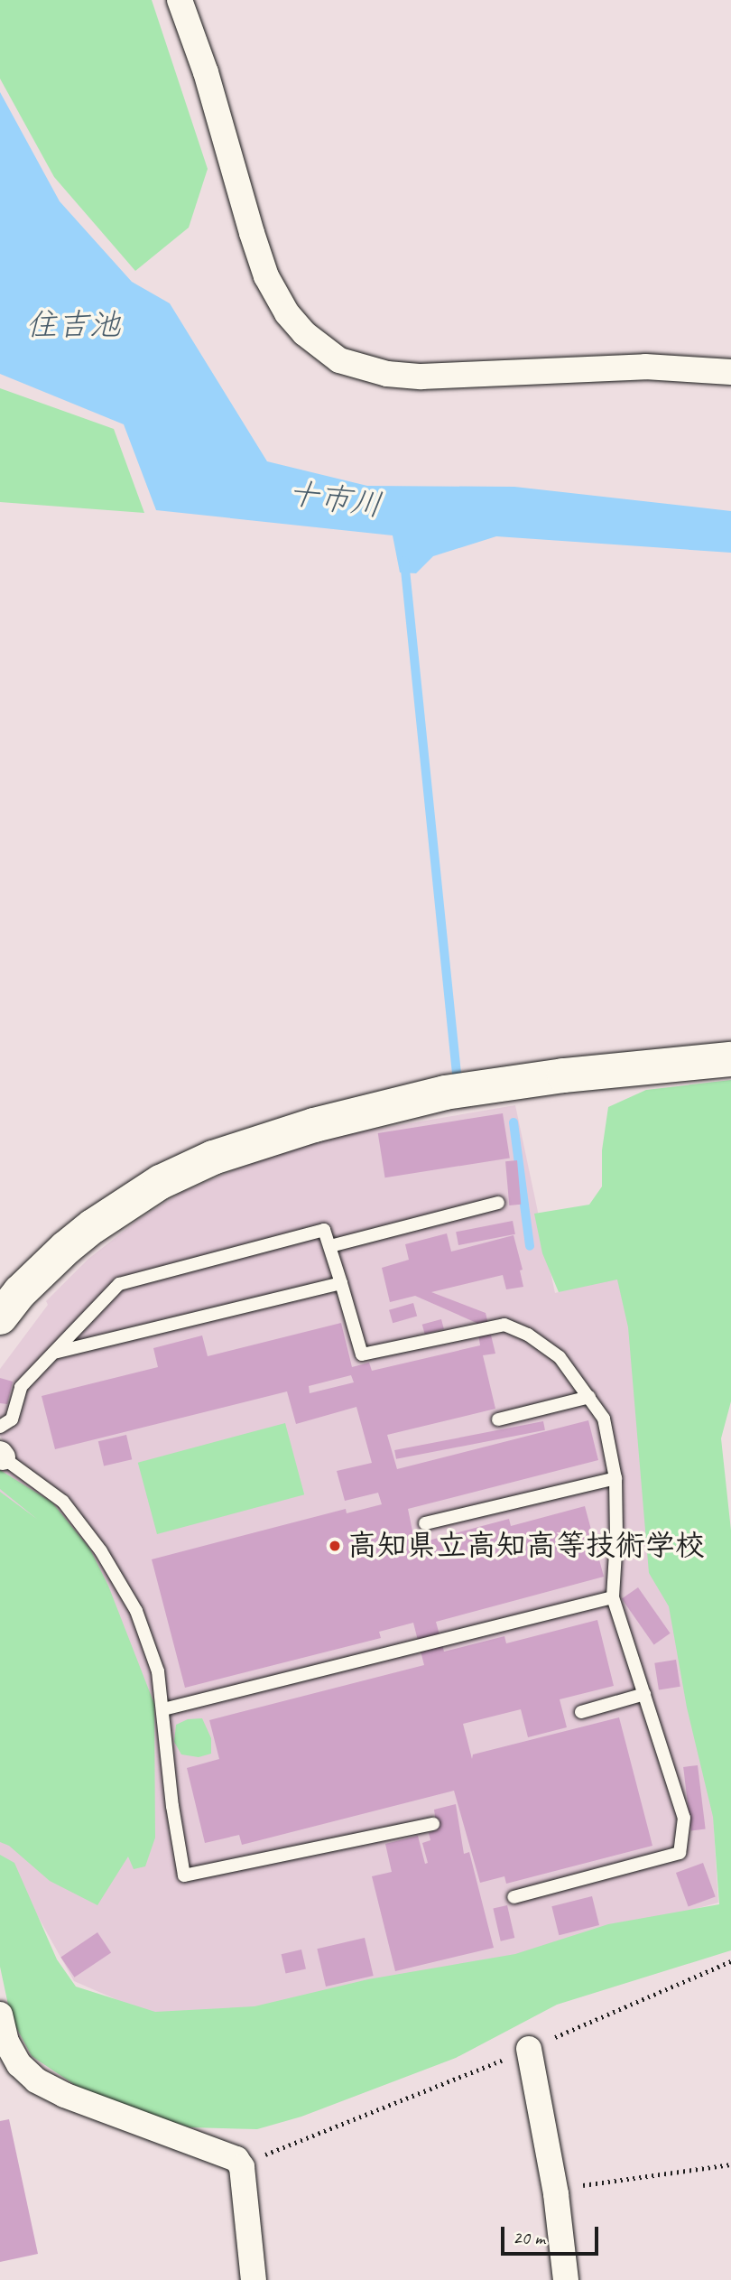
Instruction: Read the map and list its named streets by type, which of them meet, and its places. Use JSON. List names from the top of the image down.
{
  "water": ["住吉池", "十市川"],
  "places": ["高知県立高知高等技術学校"],
  "scale_bar": "20 m"
}
